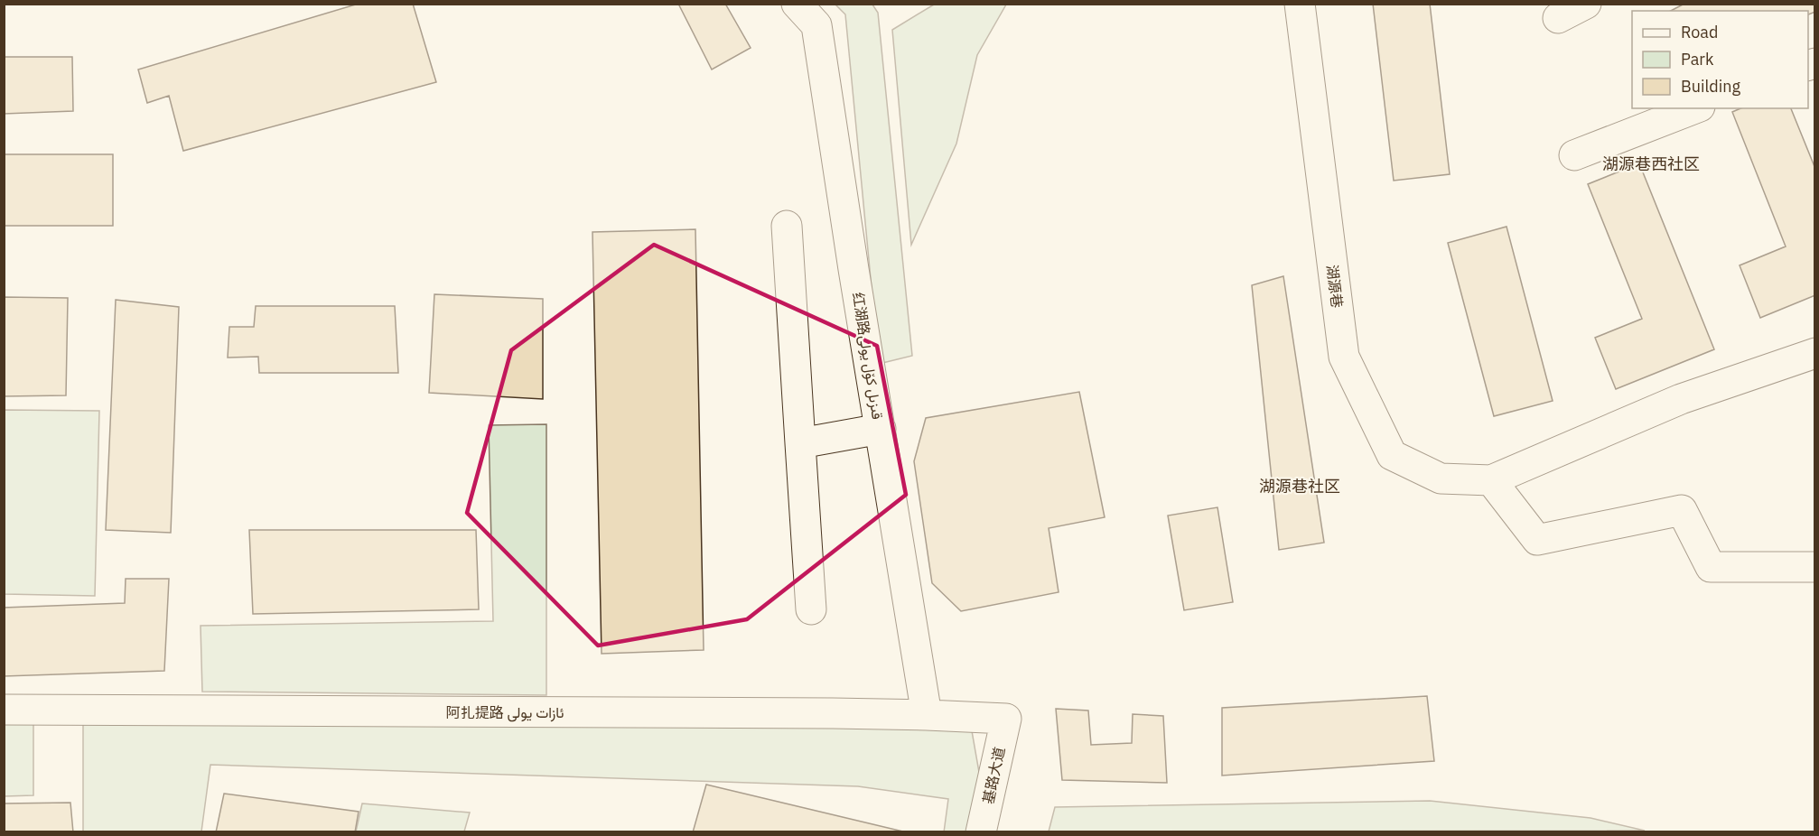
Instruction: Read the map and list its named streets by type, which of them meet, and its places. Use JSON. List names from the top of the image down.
{
  "streets": {
    "street": [
      "湖源巷",
      "红湖路قىزىل كۆل يولى",
      "阿扎提路 ئازات يولى",
      "基路大道"
    ]
  },
  "crossings": [
    ["红湖路قىزىل كۆل يولى", "阿扎提路 ئازات يولى"],
    ["阿扎提路 ئازات يولى", "基路大道"]
  ],
  "districts": ["湖源巷西社区", "湖源巷社区"],
  "legend": ["Road", "Park", "Building"]
}
